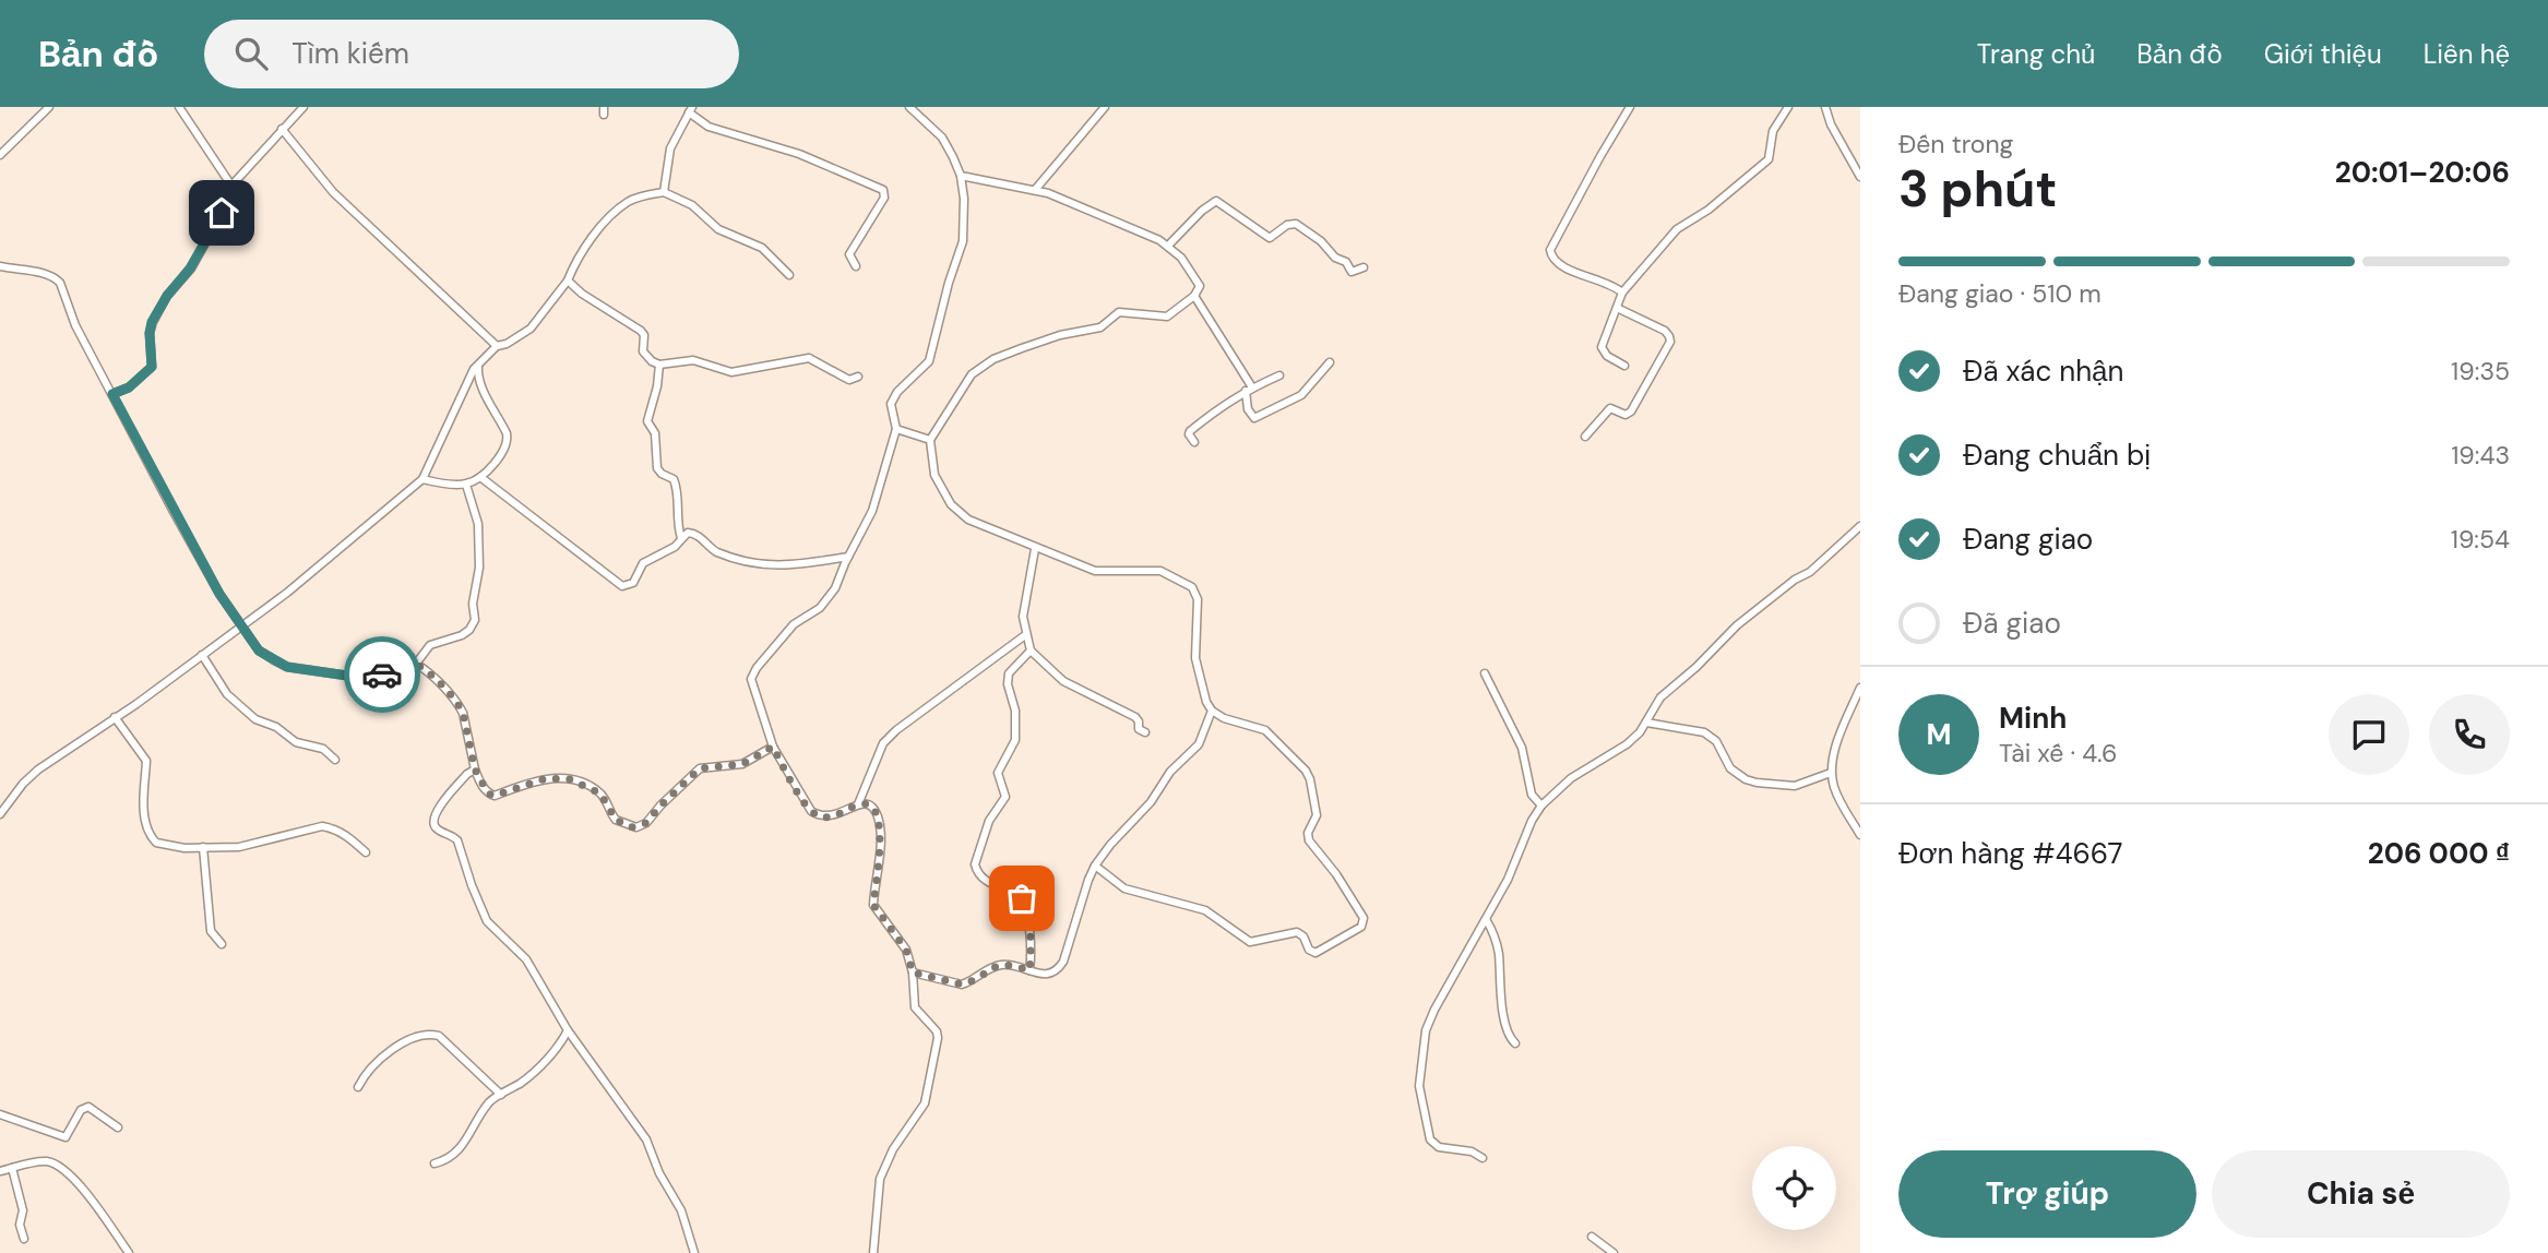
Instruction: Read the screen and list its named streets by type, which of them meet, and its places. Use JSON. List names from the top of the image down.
{
  "page": {
    "header": "Bản đồ",
    "search": "Tìm kiếm",
    "nav": [
      "Trang chủ",
      "Bản đồ",
      "Giới thiệu",
      "Liên hệ"
    ],
    "heading": ["3 phút", "Đến trong", "20:01–20:06"],
    "panel": [
      "Minh",
      "Tài xế · 4.6",
      "Đơn hàng #4667",
      "206 000 ₫"
    ],
    "bar": "Đang giao · 510 m",
    "list": [
      ["Đã xác nhận", "19:35"],
      ["Đang chuẩn bị", "19:43"],
      ["Đang giao", "19:54"],
      "Đã giao"
    ],
    "round": "M",
    "buttons": ["Trợ giúp", "Chia sẻ"]
  }
}
